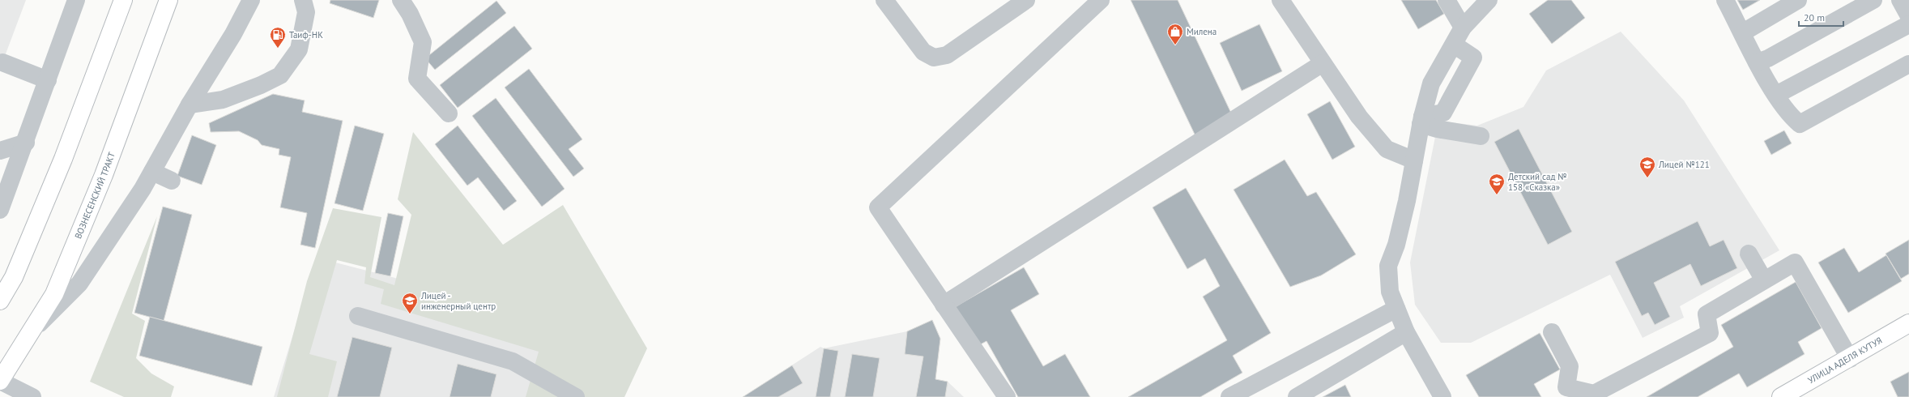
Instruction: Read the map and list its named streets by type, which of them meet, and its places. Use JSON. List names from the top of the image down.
{
  "streets": {
    "main road": ["ВОЗНЕСЕНСКИЙ ТРАКТ", "УЛИЦА АДЕЛЯ КУТУЯ"]
  },
  "places": {
    "shop": ["Милена"],
    "fuel station": ["Таиф-НК"],
    "school or university": ["Лицей №121", "Детский сад № 158 «Сказка»", "Лицей - инженерный центр"]
  },
  "scale_bar": "20 m"
}
